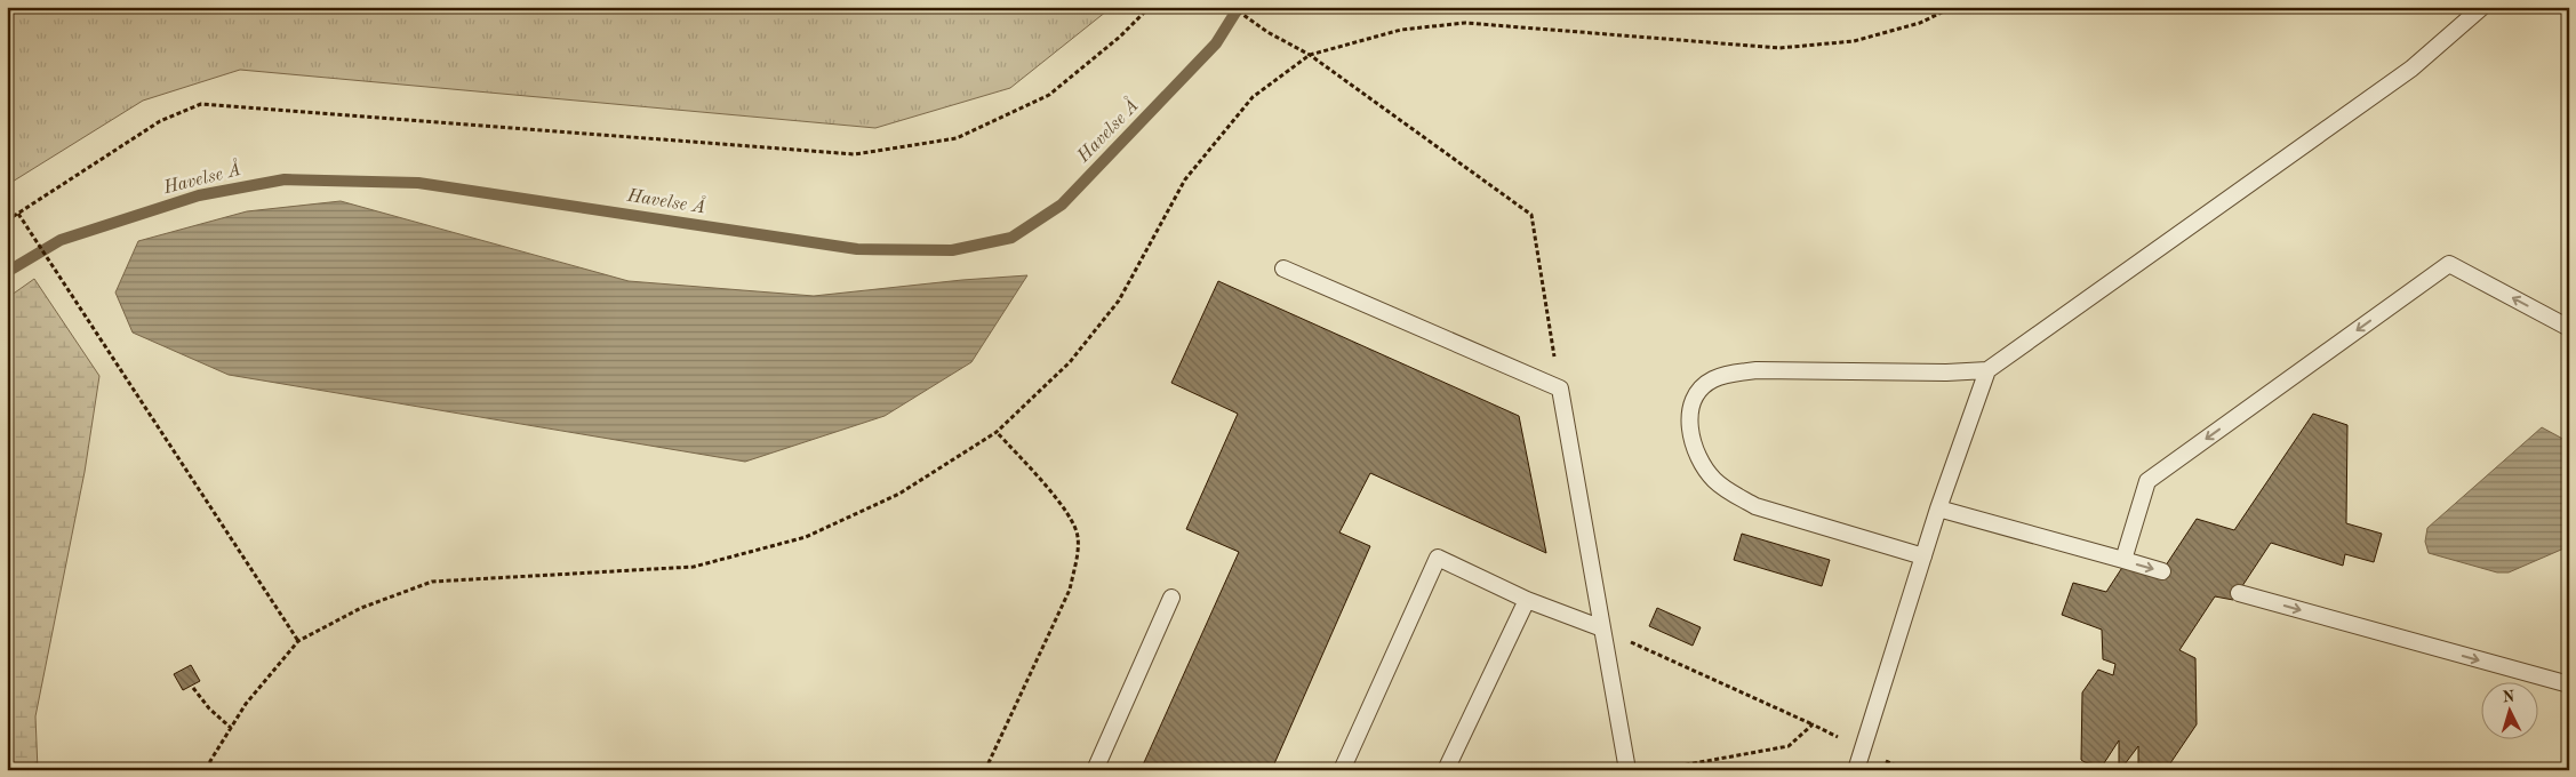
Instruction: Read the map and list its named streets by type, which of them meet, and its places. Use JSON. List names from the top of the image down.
{
  "water": ["Havelse Å"],
  "north": "top"
}
